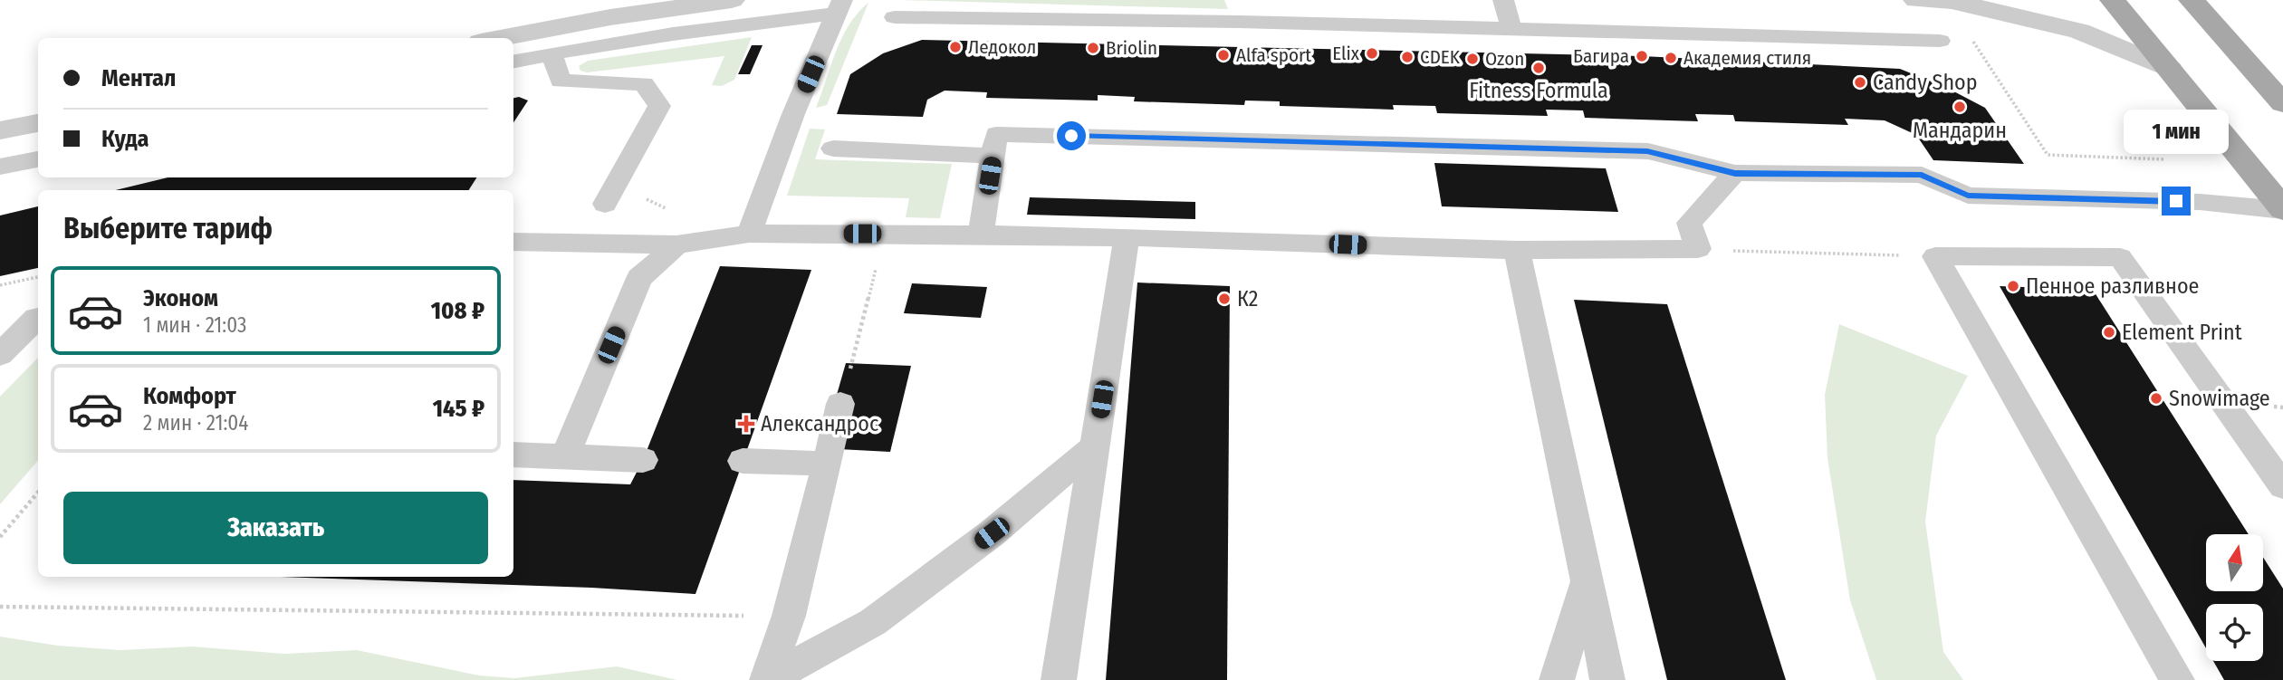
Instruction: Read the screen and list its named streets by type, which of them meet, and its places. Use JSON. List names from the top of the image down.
{
  "places": {
    "other": [
      "Ледокол",
      "Briolin",
      "Elix",
      "Alfa sport",
      "Багира",
      "CDEK",
      "Академия стиля",
      "Ozon",
      "Fitness Formula",
      "Candy Shop",
      "Мандарин",
      "Пенное разливное",
      "К2",
      "Element Print",
      "Snowimage"
    ],
    "health": ["Александрос"]
  },
  "north": "top",
  "page": {
    "banner": ["Ментал", "Куда"],
    "bubble": "1 мин",
    "heading": "Выберите тариф",
    "list": [
      {
        "name": "Эконом",
        "note": "1 мин · 21:03",
        "value": "108 ₽"
      },
      {
        "name": "Комфорт",
        "note": "2 мин · 21:04",
        "value": "145 ₽"
      }
    ],
    "buttons": "Заказать"
  }
}
